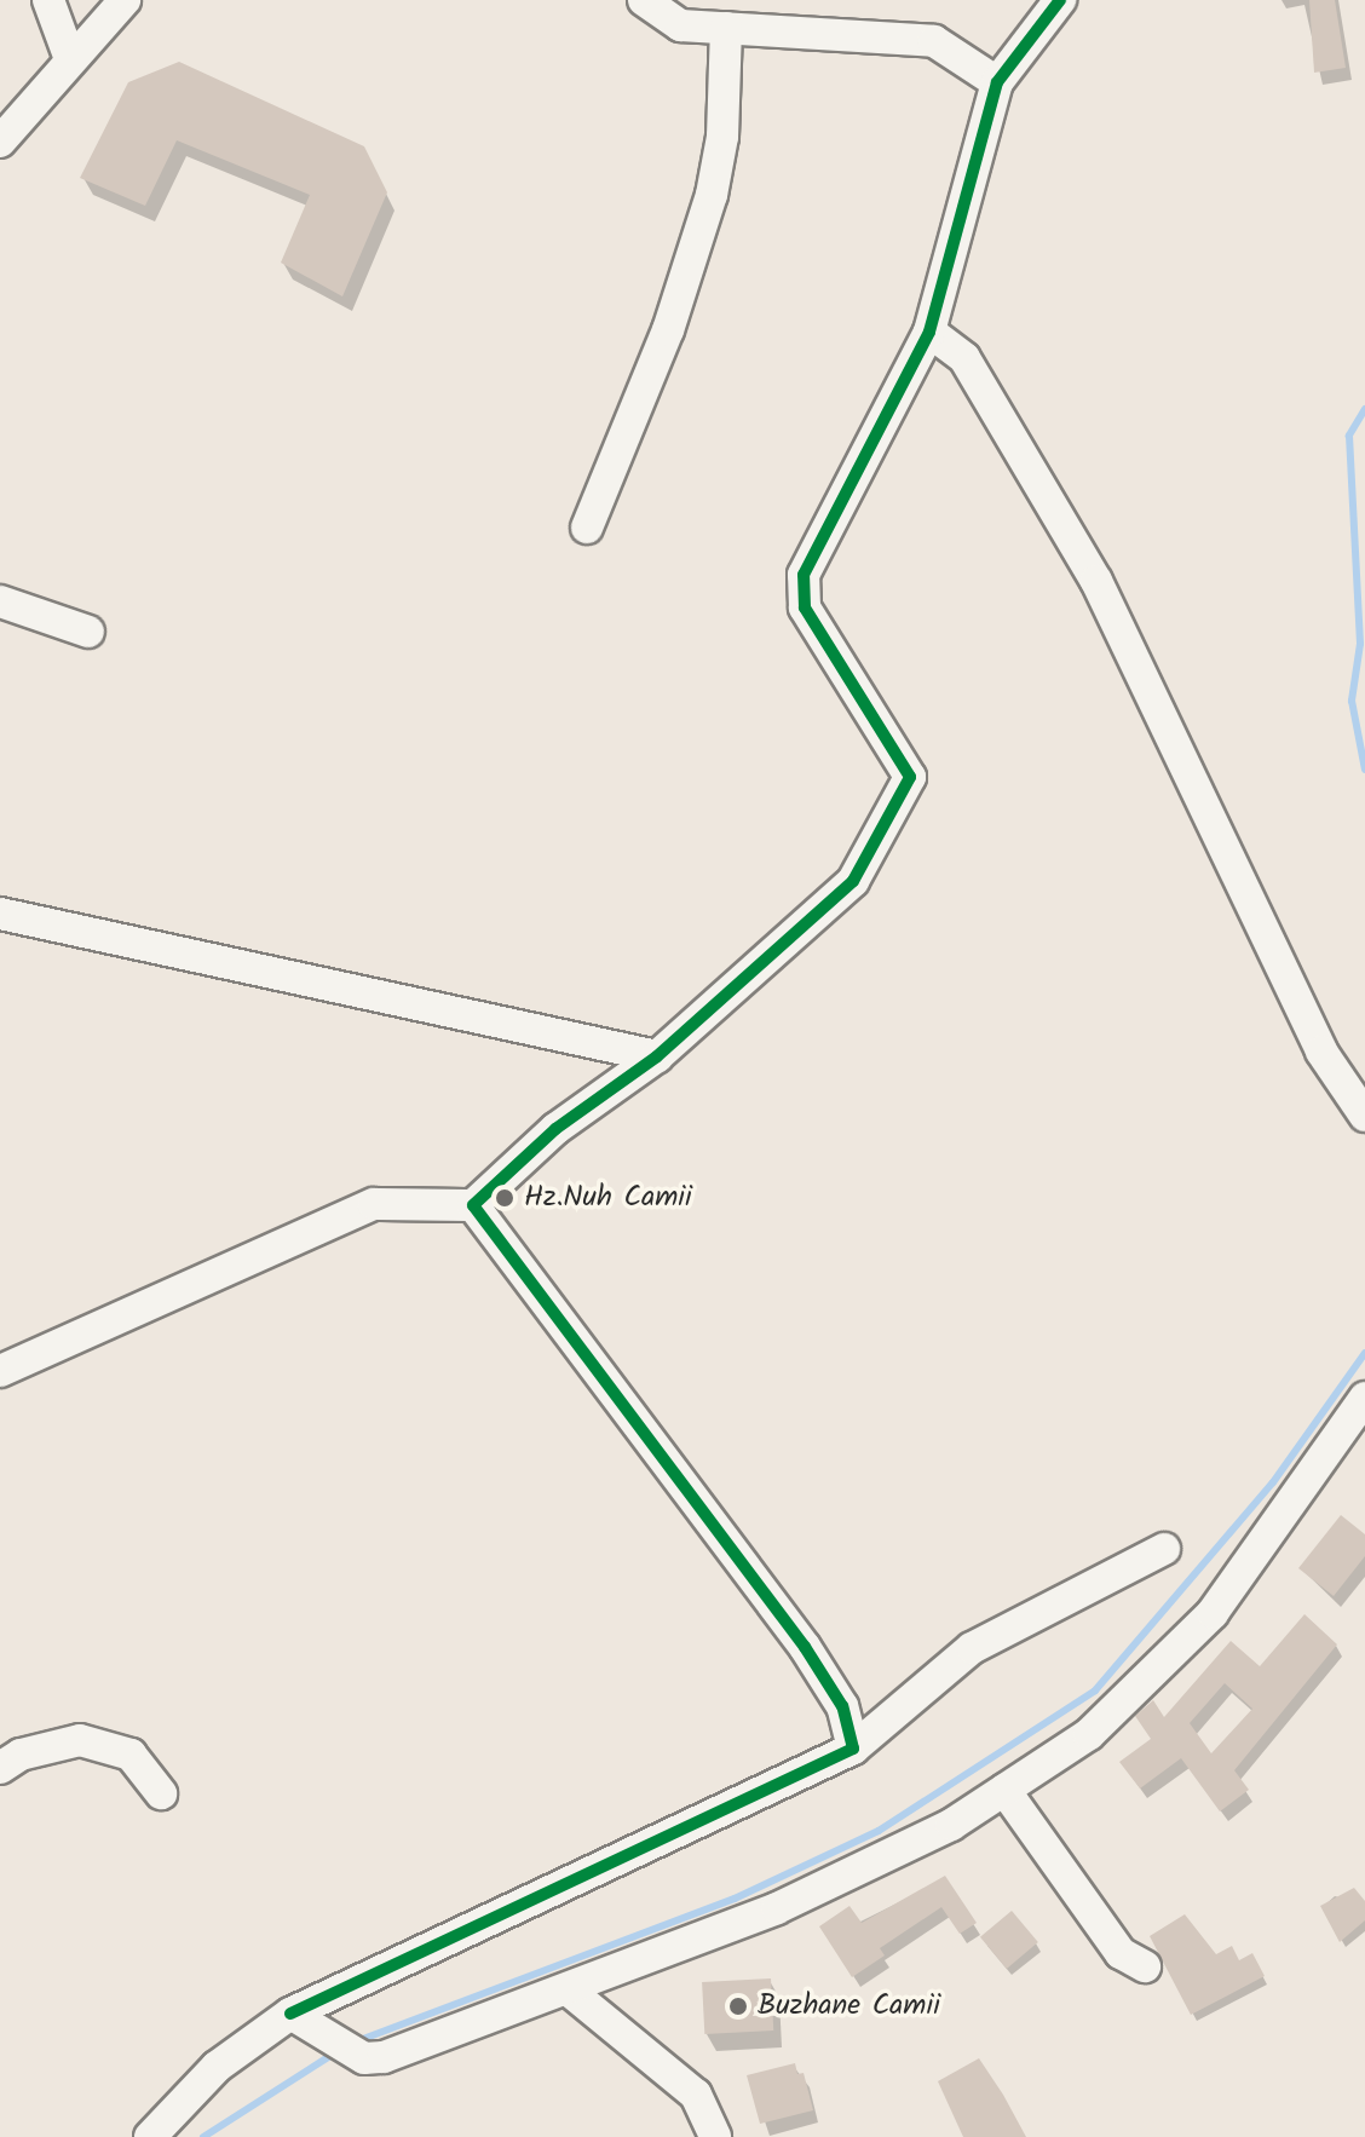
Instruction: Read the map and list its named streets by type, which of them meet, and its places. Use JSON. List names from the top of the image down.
{
  "places": ["Hz.Nuh Camii", "Buzhane Camii"]
}
